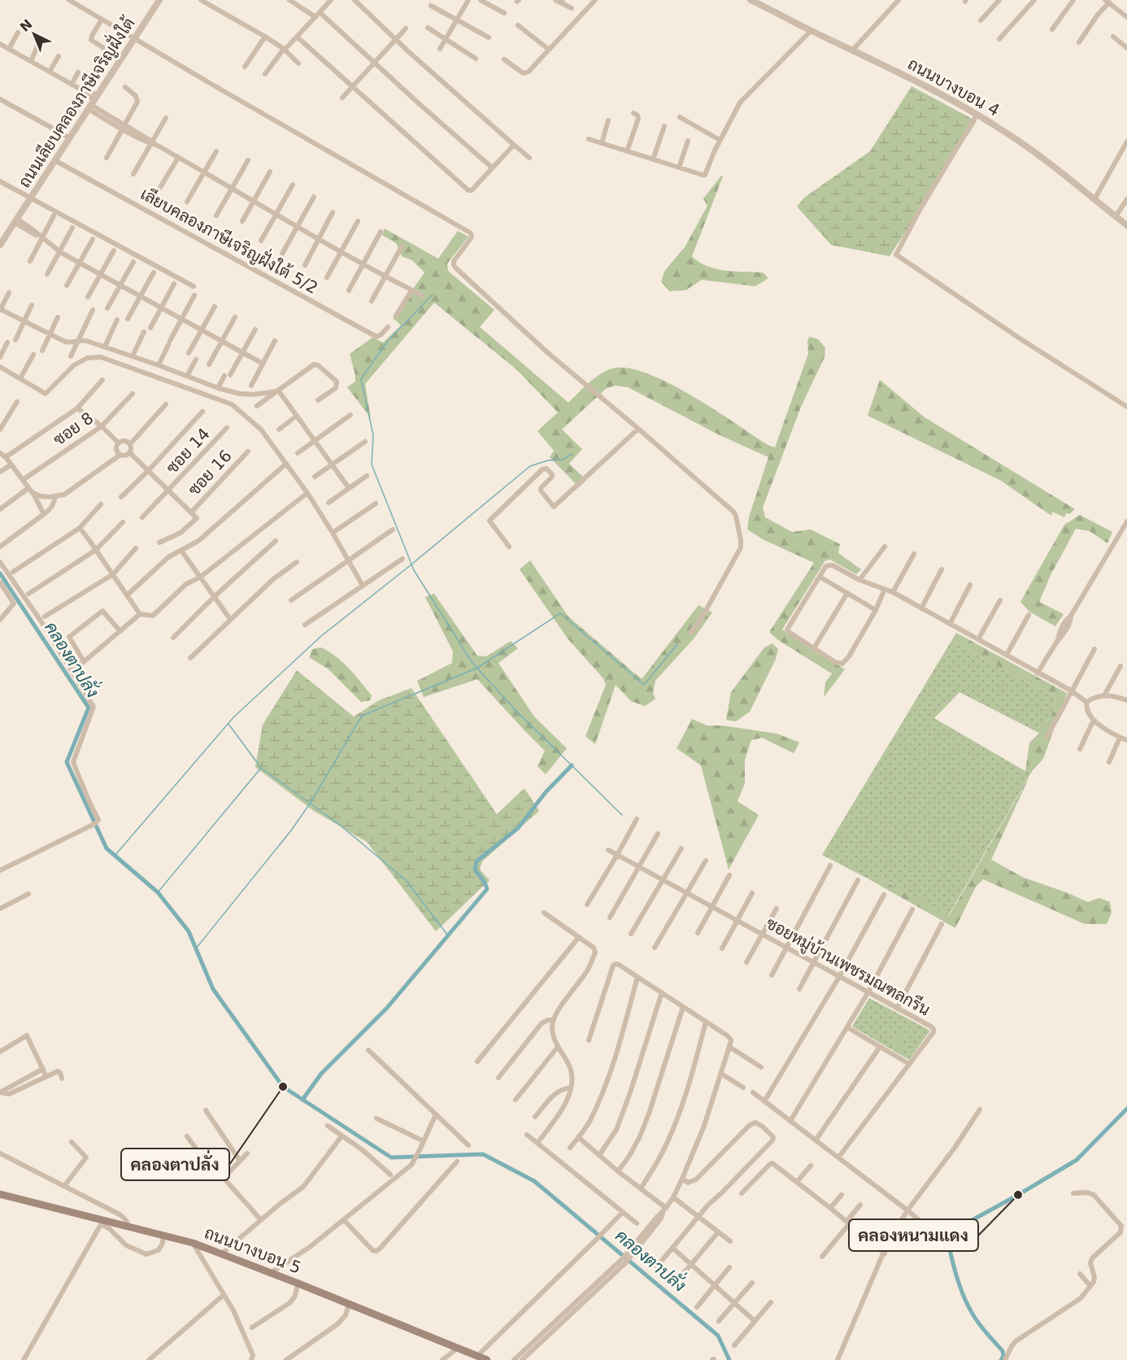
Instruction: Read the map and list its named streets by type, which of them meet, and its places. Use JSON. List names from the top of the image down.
{
  "streets": {
    "main road": ["ถนนบางบอน 5"],
    "street": [
      "ถนนบางบอน 4",
      "ถนนเลียบคลองภาษีเจริญฝั่งใต้",
      "เลียบคลองภาษีเจริญฝั่งใต้ 5/2",
      "ซอย 8",
      "ซอย 14",
      "ซอย 16",
      "ซอยหมู่บ้านเพชรมณฑลกรีน"
    ]
  },
  "crossings": [
    ["ถนนเลียบคลองภาษีเจริญฝั่งใต้", "เลียบคลองภาษีเจริญฝั่งใต้ 5/2"]
  ],
  "water": ["คลองตาปลั่ง"],
  "places": ["คลองตาปลั่ง", "คลองหนามแดง"],
  "north": "top left"
}
